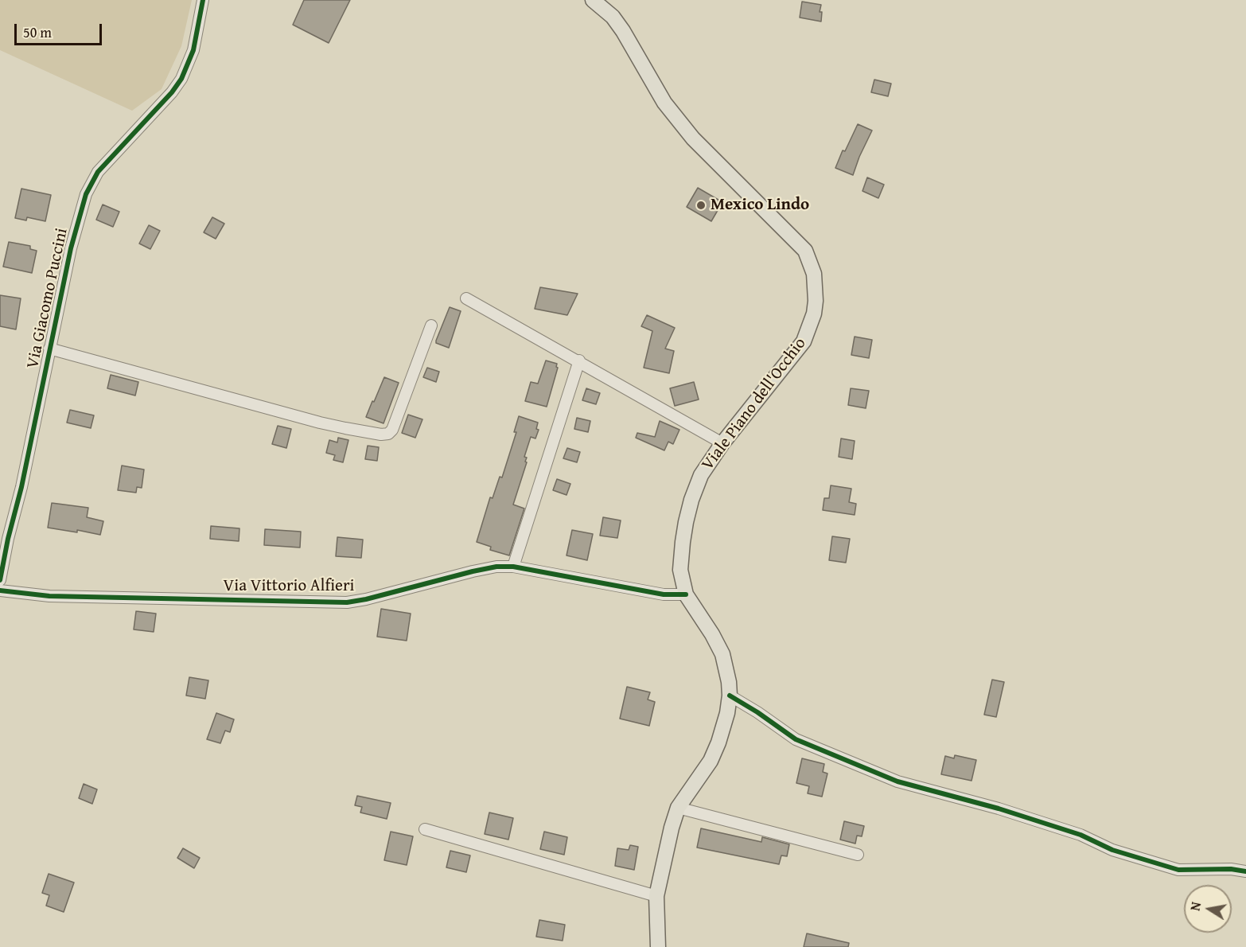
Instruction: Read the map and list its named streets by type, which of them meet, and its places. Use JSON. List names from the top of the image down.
{
  "streets": {
    "main road": ["Viale Piano dell'Occhio"],
    "street": ["Via Giacomo Puccini", "Via Vittorio Alfieri"]
  },
  "crossings": [
    ["Viale Piano dell'Occhio", "Via Vittorio Alfieri"]
  ],
  "places": ["Mexico Lindo"],
  "scale_bar": "50 m",
  "north": "left"
}
